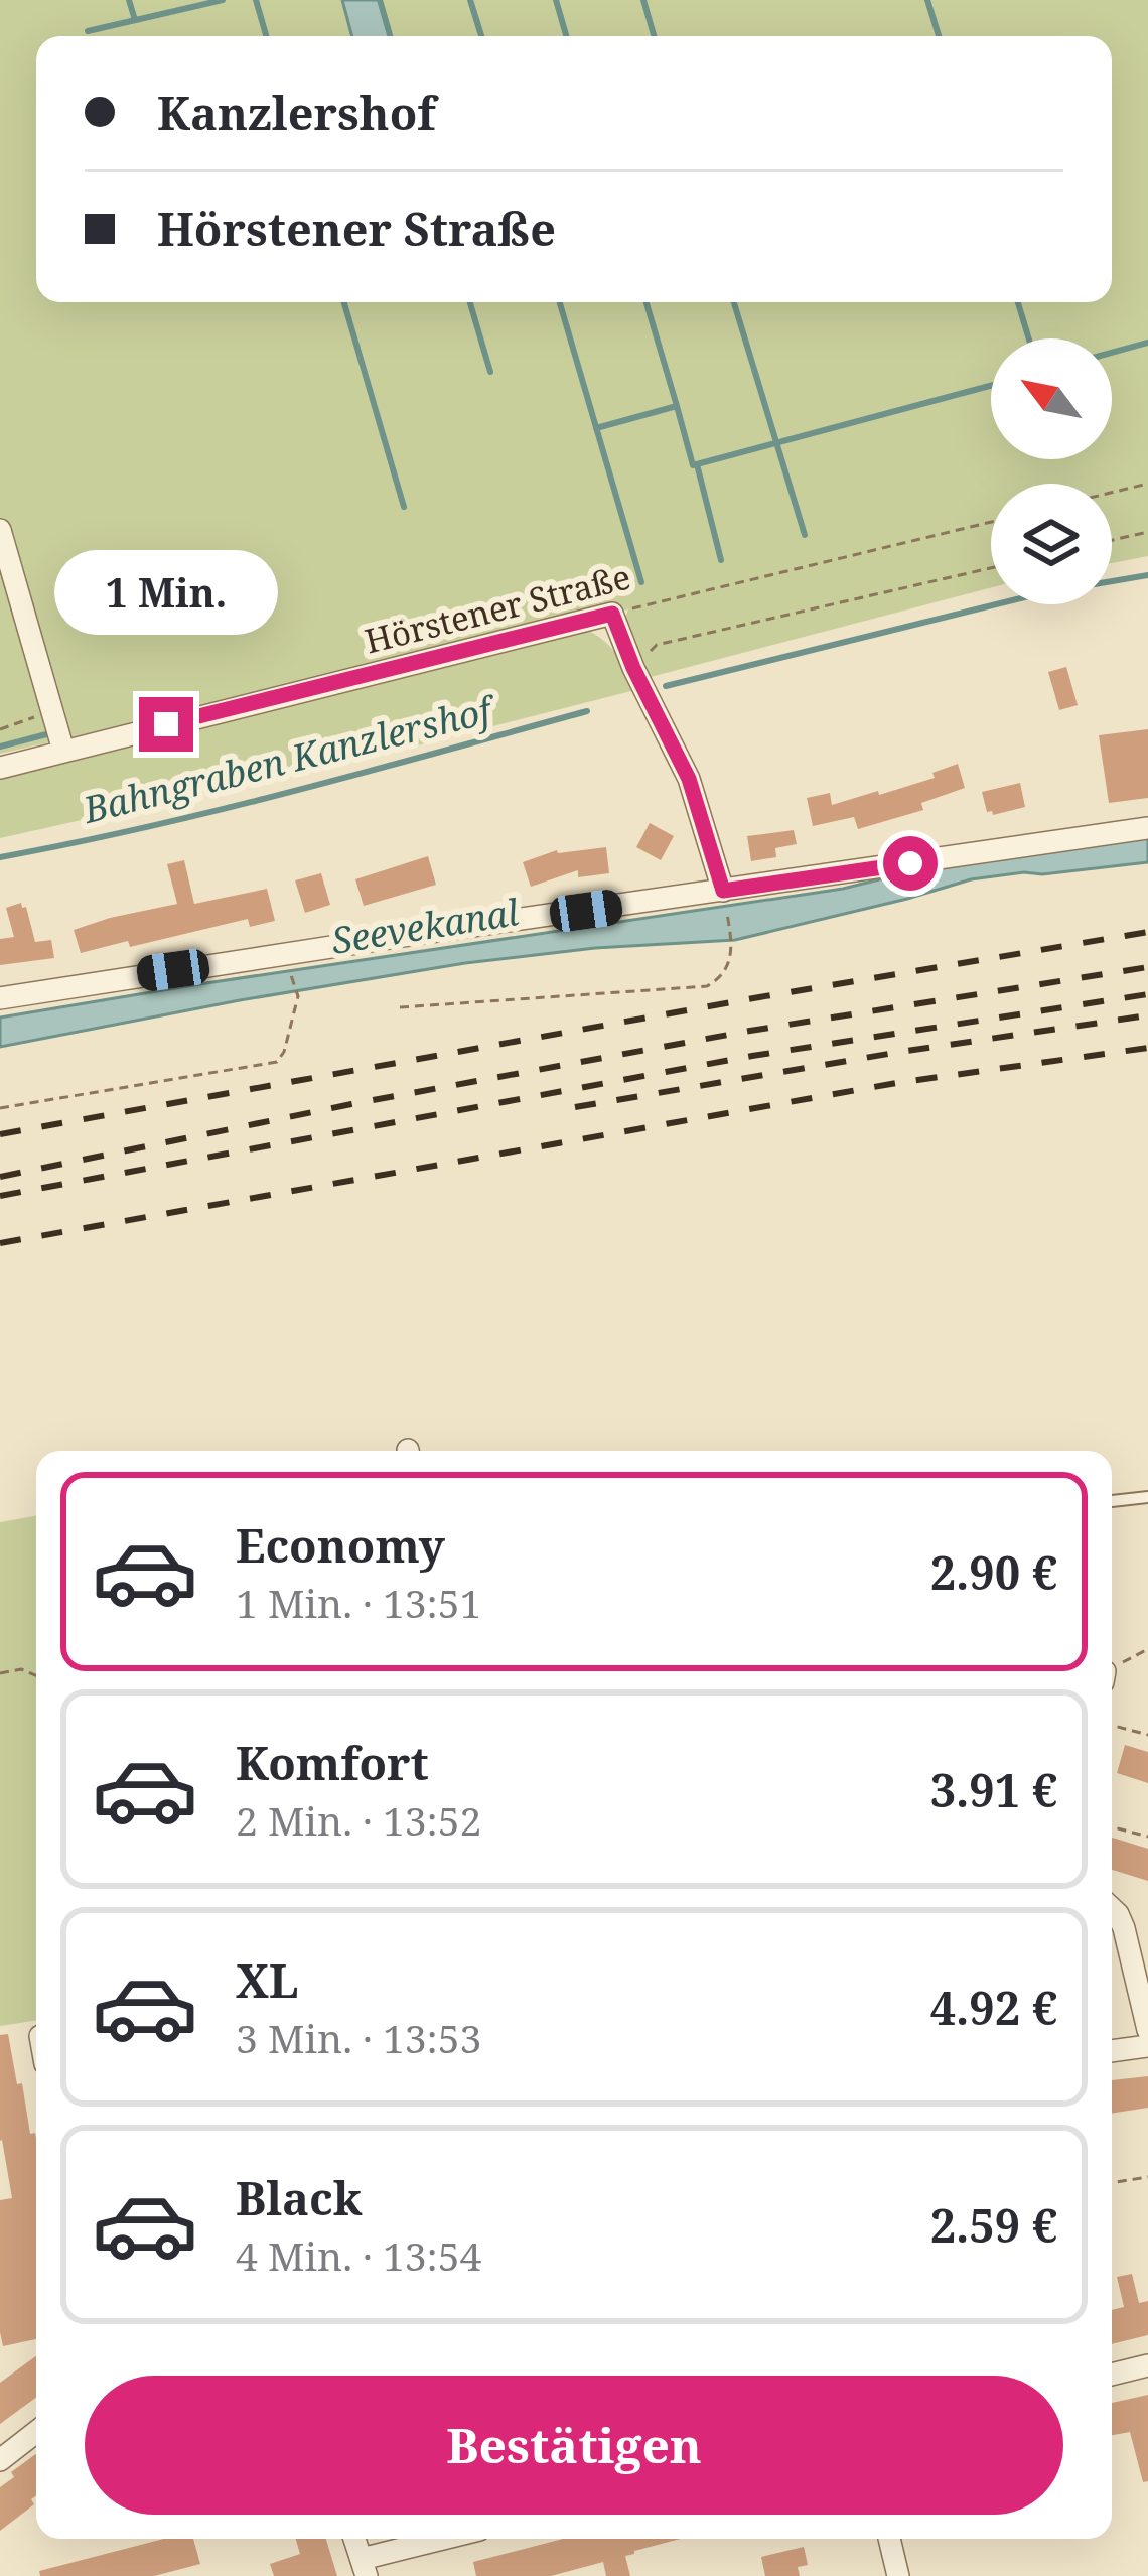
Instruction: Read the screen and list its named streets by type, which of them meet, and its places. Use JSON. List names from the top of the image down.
{
  "streets": {
    "street": ["Hörstener Straße"]
  },
  "water": ["Bahngraben Kanzlershof", "Seevekanal"],
  "north": "top left",
  "page": {
    "banner": ["Kanzlershof", "Hörstener Straße"],
    "bubble": "1 Min.",
    "list": [
      {
        "name": "Economy",
        "note": "1 Min. · 13:51",
        "value": "2.90 €"
      },
      {
        "name": "Komfort",
        "note": "2 Min. · 13:52",
        "value": "3.91 €"
      },
      {
        "name": "XL",
        "note": "3 Min. · 13:53",
        "value": "4.92 €"
      },
      {
        "name": "Black",
        "note": "4 Min. · 13:54",
        "value": "2.59 €"
      }
    ],
    "buttons": "Bestätigen"
  }
}
